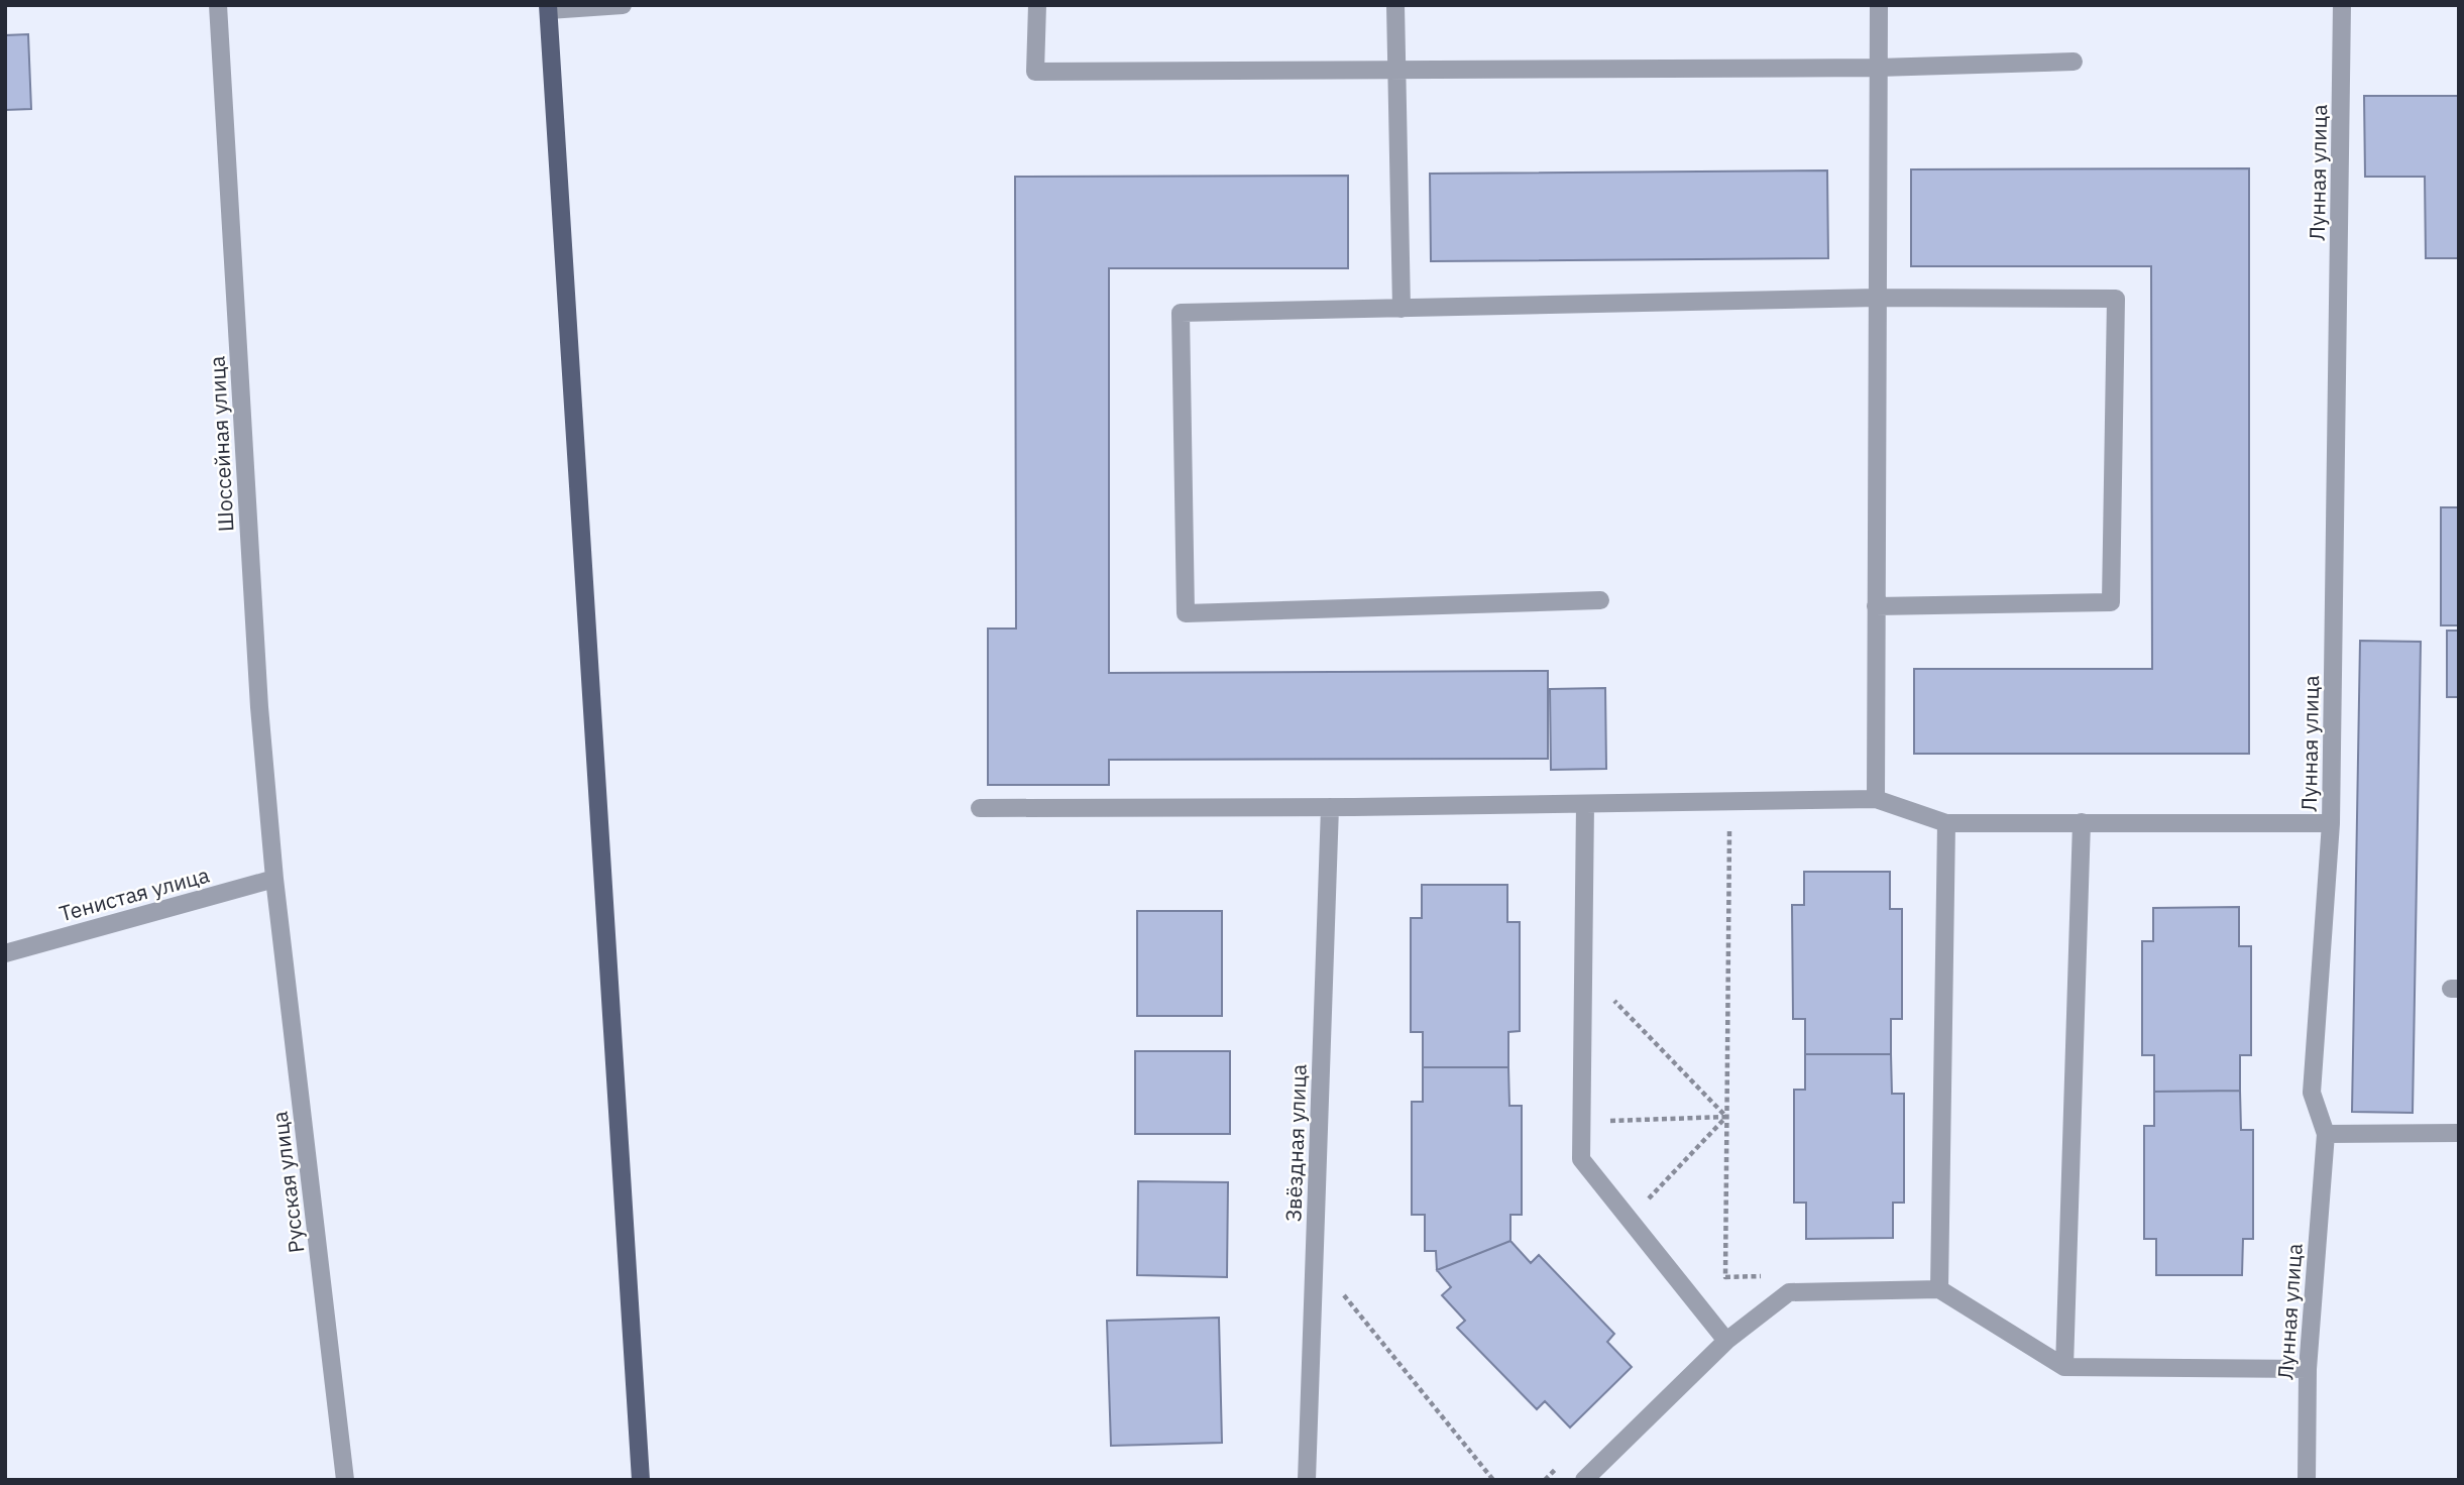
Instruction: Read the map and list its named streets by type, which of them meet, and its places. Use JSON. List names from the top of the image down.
{
  "streets": {
    "street": [
      "Лунная улица",
      "Шоссейная улица",
      "Тенистая улица",
      "Звёздная улица",
      "Русская улица"
    ]
  },
  "crossings": [
    ["Шоссейная улица", "Тенистая улица"],
    ["Шоссейная улица", "Русская улица"],
    ["Тенистая улица", "Русская улица"]
  ]
}
